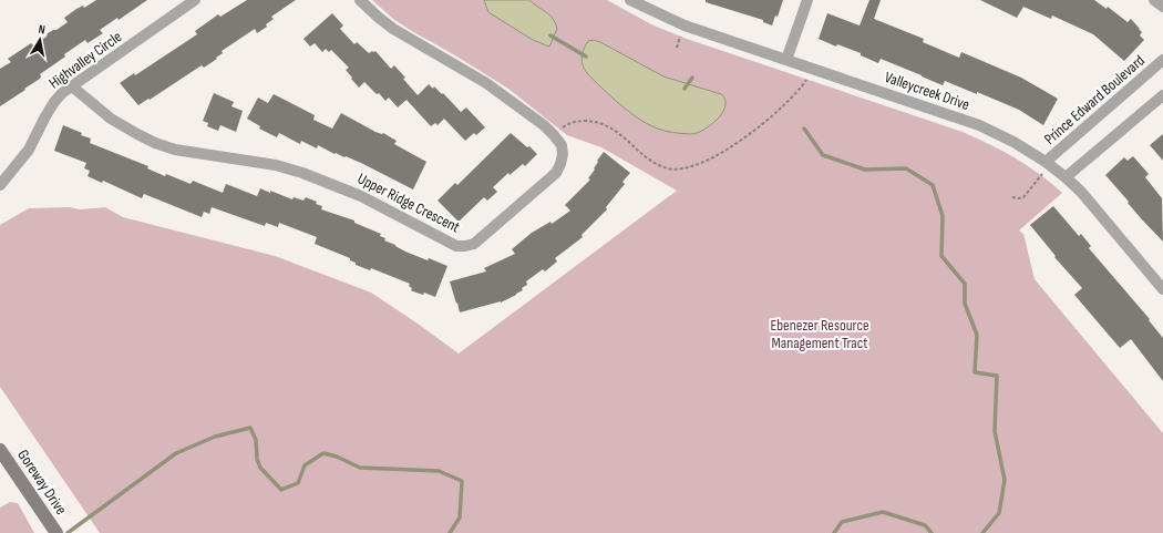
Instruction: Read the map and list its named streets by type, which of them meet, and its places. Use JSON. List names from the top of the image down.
{
  "streets": {
    "street": [
      "Highvalley Circle",
      "Valleycreek Drive",
      "Prince Edward Boulevard",
      "Upper Ridge Crescent",
      "Goreway Drive"
    ]
  },
  "crossings": [
    ["Highvalley Circle", "Upper Ridge Crescent"],
    ["Valleycreek Drive", "Prince Edward Boulevard"]
  ],
  "parks": ["Ebenezer Resource Management Tract"],
  "north": "top"
}
